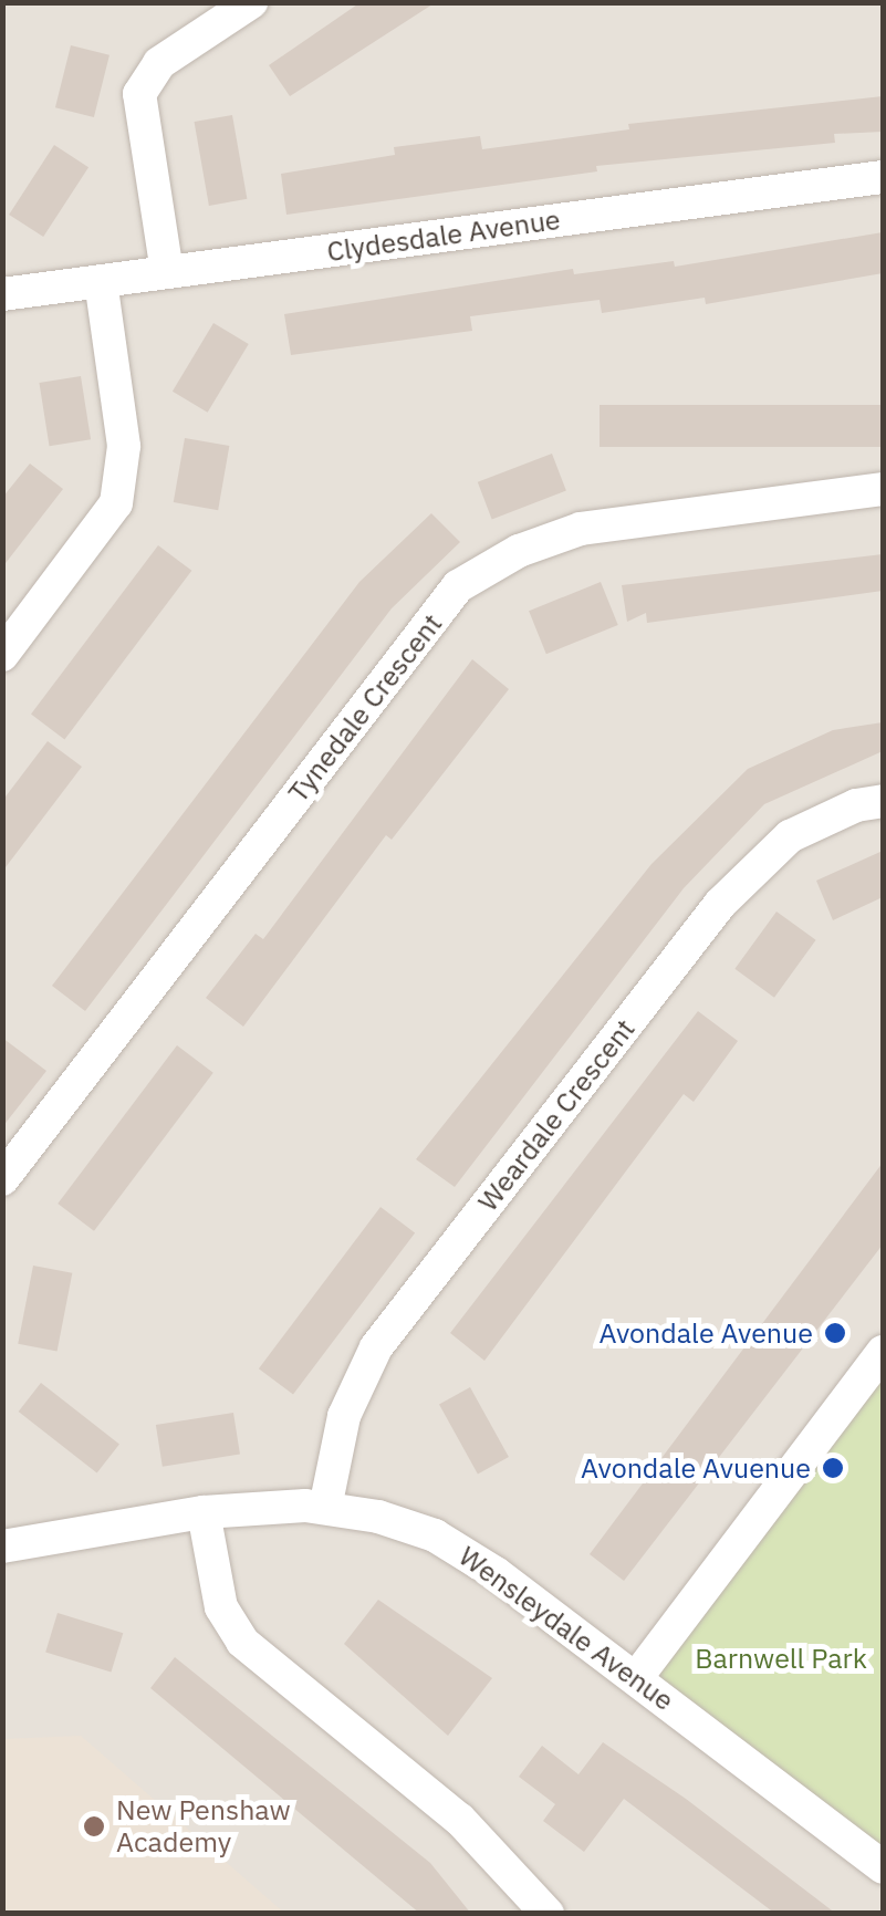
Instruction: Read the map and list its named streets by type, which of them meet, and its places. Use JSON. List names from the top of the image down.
{
  "streets": {
    "street": [
      "Clydesdale Avenue",
      "Tynedale Crescent",
      "Weardale Crescent",
      "Wensleydale Avenue"
    ]
  },
  "crossings": [
    ["Weardale Crescent", "Wensleydale Avenue"]
  ],
  "parks": ["Barnwell Park"],
  "places": ["Avondale Avenue", "Avondale Avuenue", "New Penshaw Academy"]
}
